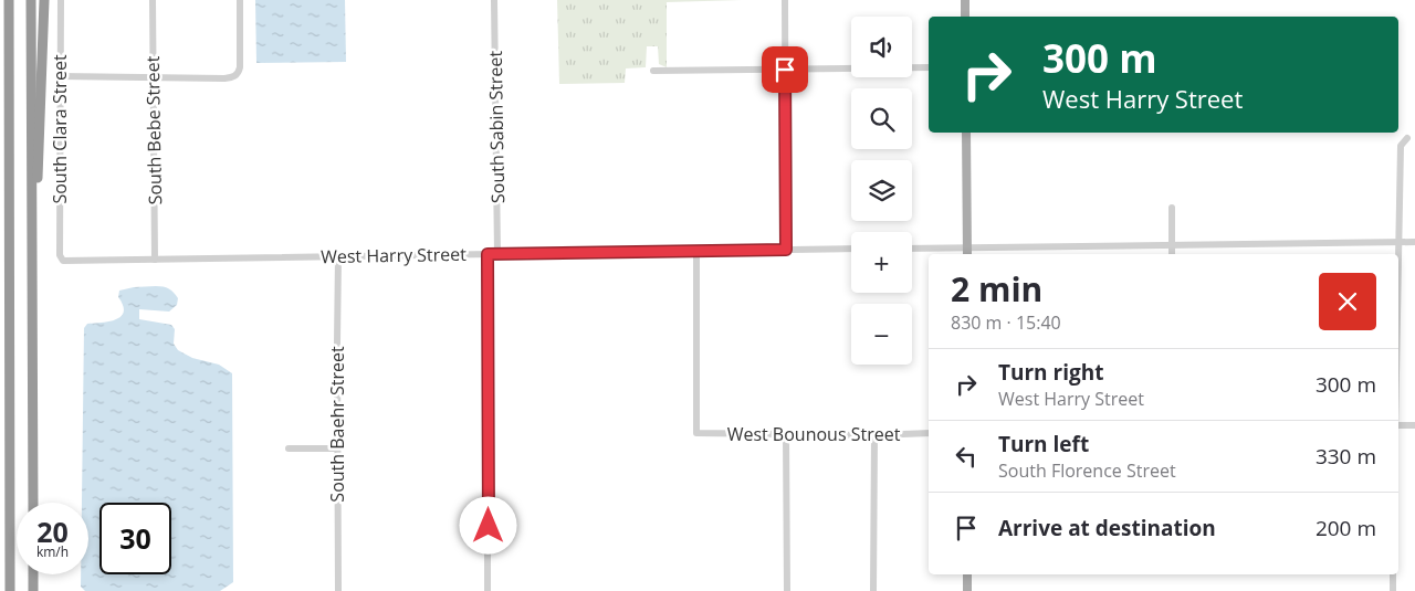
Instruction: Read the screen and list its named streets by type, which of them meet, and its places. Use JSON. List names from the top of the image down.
{
  "streets": {
    "street": [
      "South Sabin Street",
      "South Clara Street",
      "South Bebe Street",
      "West Harry Street",
      "South Baehr Street",
      "West Bounous Street"
    ]
  },
  "crossings": [
    ["South Sabin Street", "West Harry Street"],
    ["South Clara Street", "West Harry Street"],
    ["South Bebe Street", "West Harry Street"],
    ["West Harry Street", "South Baehr Street"],
    ["West Harry Street", "West Bounous Street"]
  ],
  "page": {
    "map_buttons": ["+", "−"],
    "turn": ["300 m", "West Harry Street"],
    "heading": ["2 min", "830 m · 15:40"],
    "list": [
      {
        "name": "Turn right",
        "note": "West Harry Street",
        "value": "300 m"
      },
      {
        "name": "Turn left",
        "note": "South Florence Street",
        "value": "330 m"
      },
      {
        "name": "Arrive at destination",
        "value": "200 m"
      }
    ],
    "speed": "20 km/h",
    "limit": "30"
  }
}
